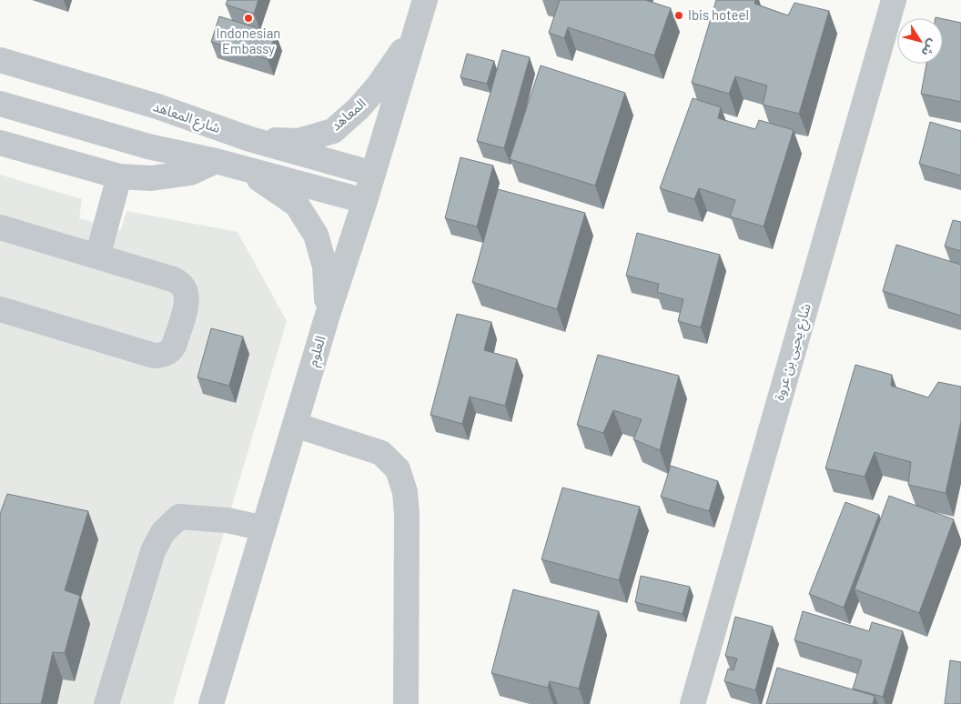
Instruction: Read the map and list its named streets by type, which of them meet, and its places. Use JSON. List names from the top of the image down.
{
  "streets": {
    "street": [
      "المعاهد",
      "شارع المعاهد",
      "العلوم",
      "شارع يحيى بن عروة"
    ]
  },
  "crossings": [
    ["المعاهد", "شارع المعاهد"],
    ["المعاهد", "العلوم"],
    ["شارع المعاهد", "العلوم"]
  ],
  "places": ["Ibis hoteel", "Indonesian Embassy"],
  "north": "bottom right"
}
